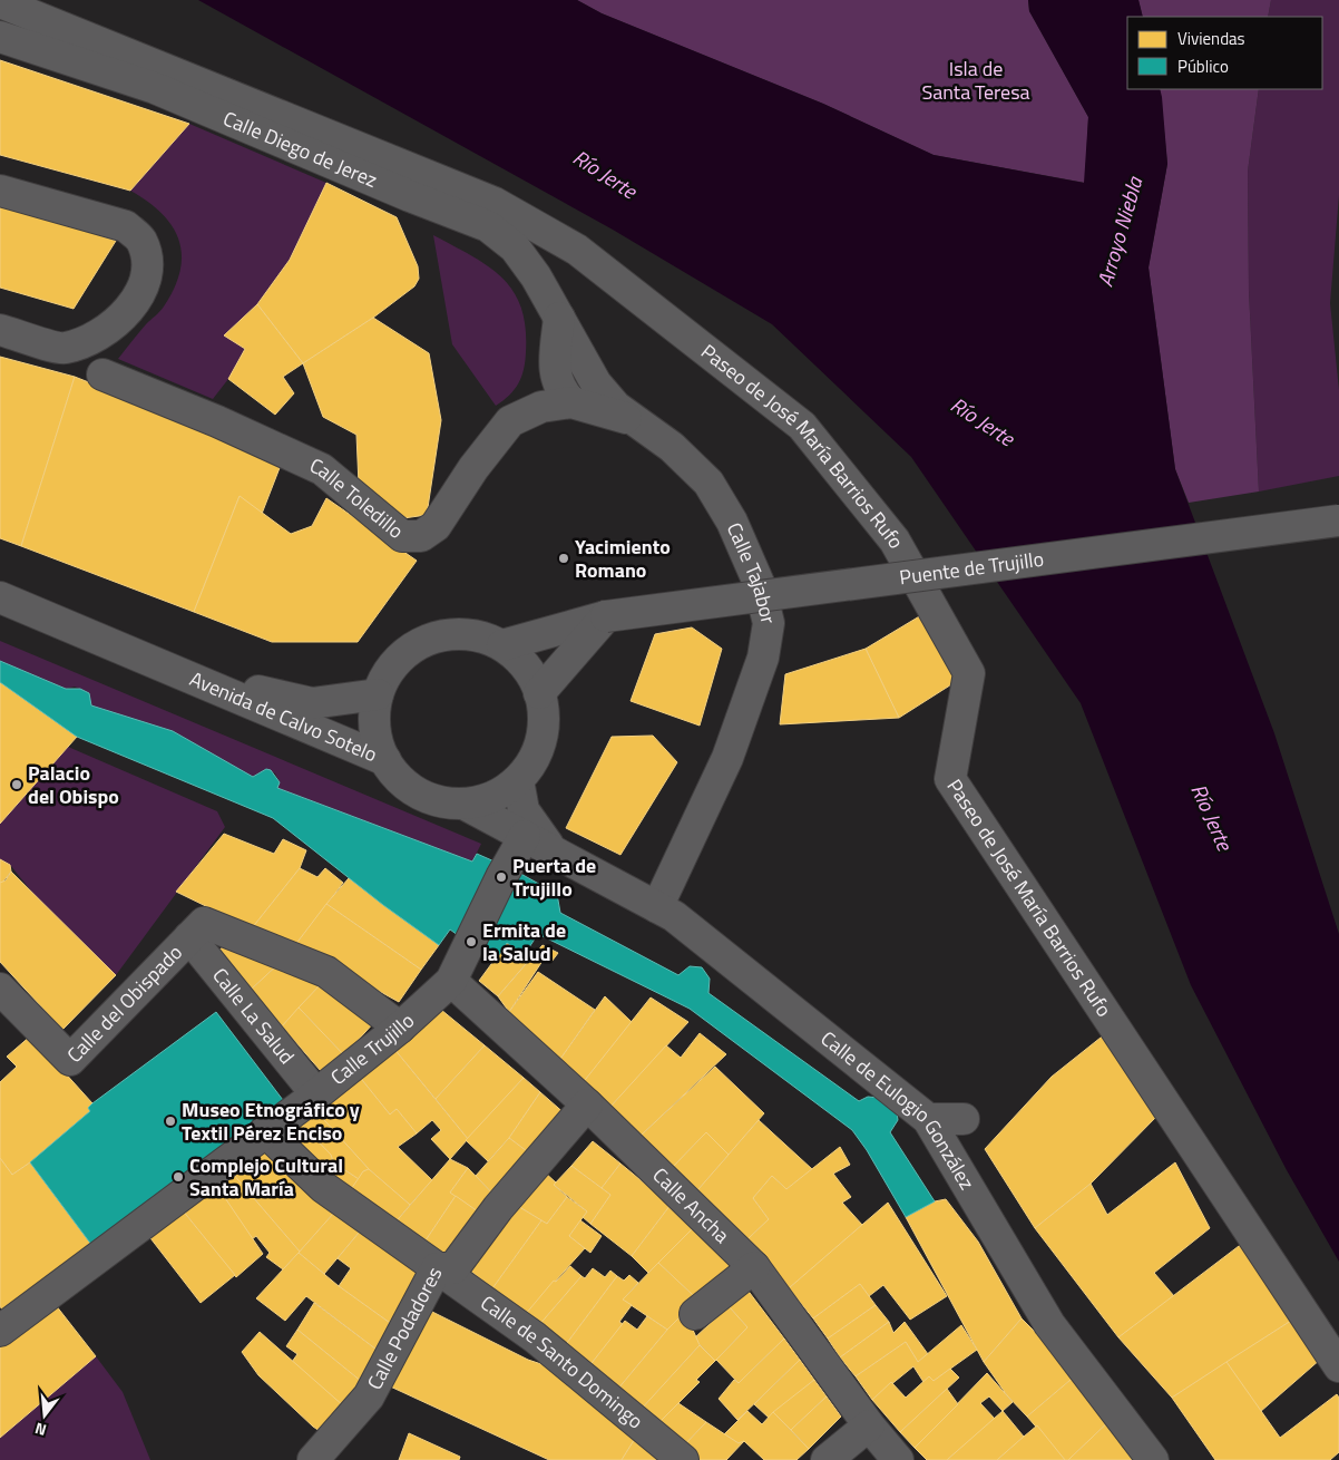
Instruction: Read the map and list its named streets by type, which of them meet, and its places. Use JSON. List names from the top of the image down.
{
  "streets": {
    "street": [
      "Calle Diego de Jerez",
      "Paseo de José María Barrios Rufo",
      "Calle Toledillo",
      "Puente de Trujillo",
      "Calle Tajabor",
      "Avenida de Calvo Sotelo",
      "Calle del Obispado",
      "Calle La Salud",
      "Calle Trujillo",
      "Calle de Eulogio González",
      "Calle Ancha",
      "Calle Podadores",
      "Calle de Santo Domingo"
    ]
  },
  "crossings": [
    ["Calle Diego de Jerez", "Calle Tajabor"],
    ["Calle Toledillo", "Calle Tajabor"],
    ["Puente de Trujillo", "Avenida de Calvo Sotelo"],
    ["Puente de Trujillo", "Calle de Eulogio González"],
    ["Calle Tajabor", "Calle de Eulogio González"],
    ["Avenida de Calvo Sotelo", "Calle de Eulogio González"],
    ["Calle del Obispado", "Calle La Salud"],
    ["Calle La Salud", "Calle Trujillo"],
    ["Calle Trujillo", "Calle de Eulogio González"],
    ["Calle Trujillo", "Calle Ancha"],
    ["Calle Trujillo", "Calle de Santo Domingo"],
    ["Calle Ancha", "Calle Podadores"],
    ["Calle Podadores", "Calle de Santo Domingo"]
  ],
  "water": ["Río Jerte", "Arroyo Niebla"],
  "parks": ["Isla de Santa Teresa"],
  "places": [
    "Yacimiento Romano",
    "Palacio del Obispo",
    "Puerta de Trujillo",
    "Ermita de la Salud",
    "Museo Etnográfico y Textil Pérez Enciso",
    "Complejo Cultural Santa María"
  ],
  "legend": ["Viviendas", "Público"],
  "north": "bottom"
}
